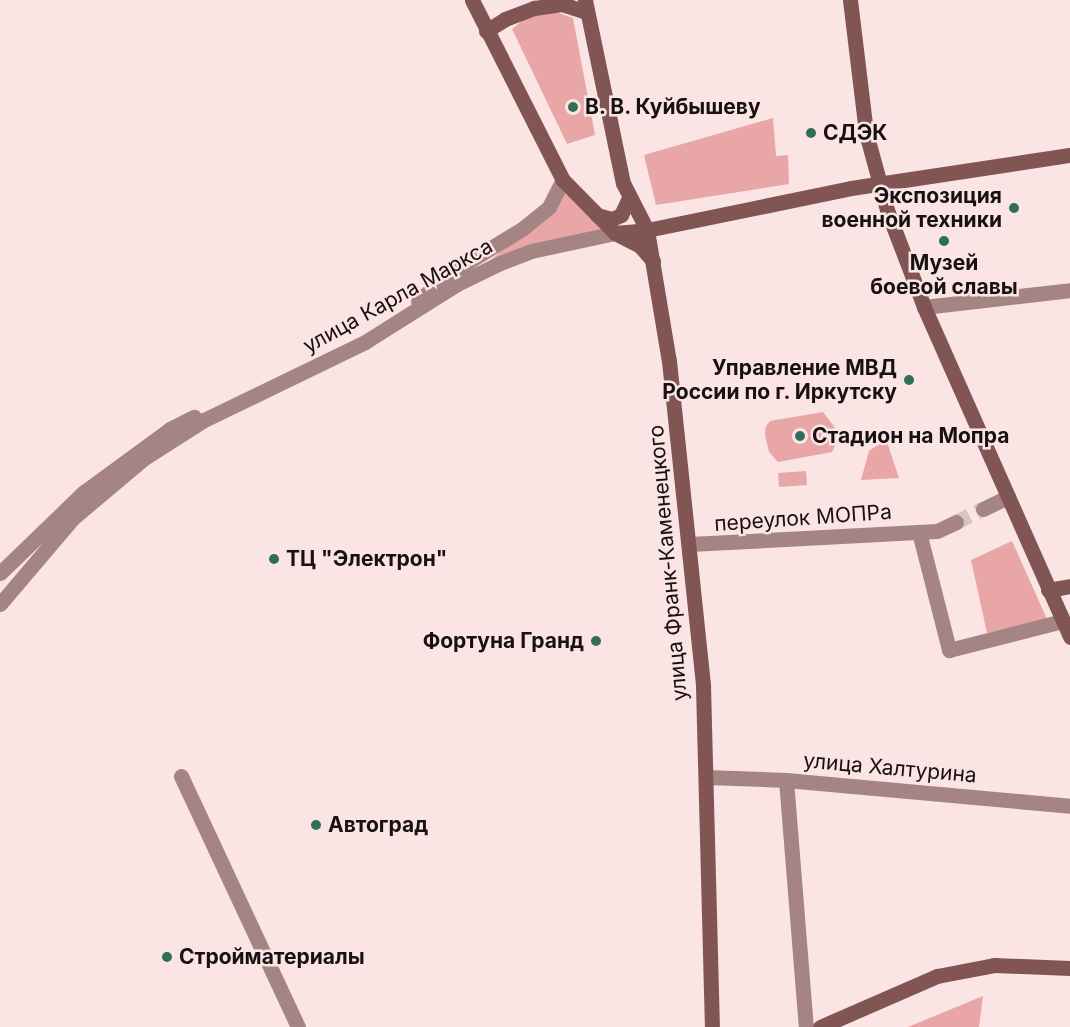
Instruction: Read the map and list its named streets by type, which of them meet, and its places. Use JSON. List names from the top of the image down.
{
  "streets": {
    "main road": ["улица Карла Маркса", "улица Франк-Каменецкого"],
    "street": ["переулок МОПРа", "улица Халтурина"]
  },
  "crossings": [
    ["улица Карла Маркса", "улица Франк-Каменецкого"],
    ["переулок МОПРа", "улица Франк-Каменецкого"],
    ["улица Франк-Каменецкого", "улица Халтурина"]
  ],
  "places": [
    "В. В. Куйбышеву",
    "СДЭК",
    "Экспозиция военной техники",
    "Музей боевой славы",
    "Управление МВД России по г. Иркутску",
    "Стадион на Мопра",
    "ТЦ \"Электрон\"",
    "Фортуна Гранд",
    "Автоград",
    "Стройматериалы"
  ]
}
